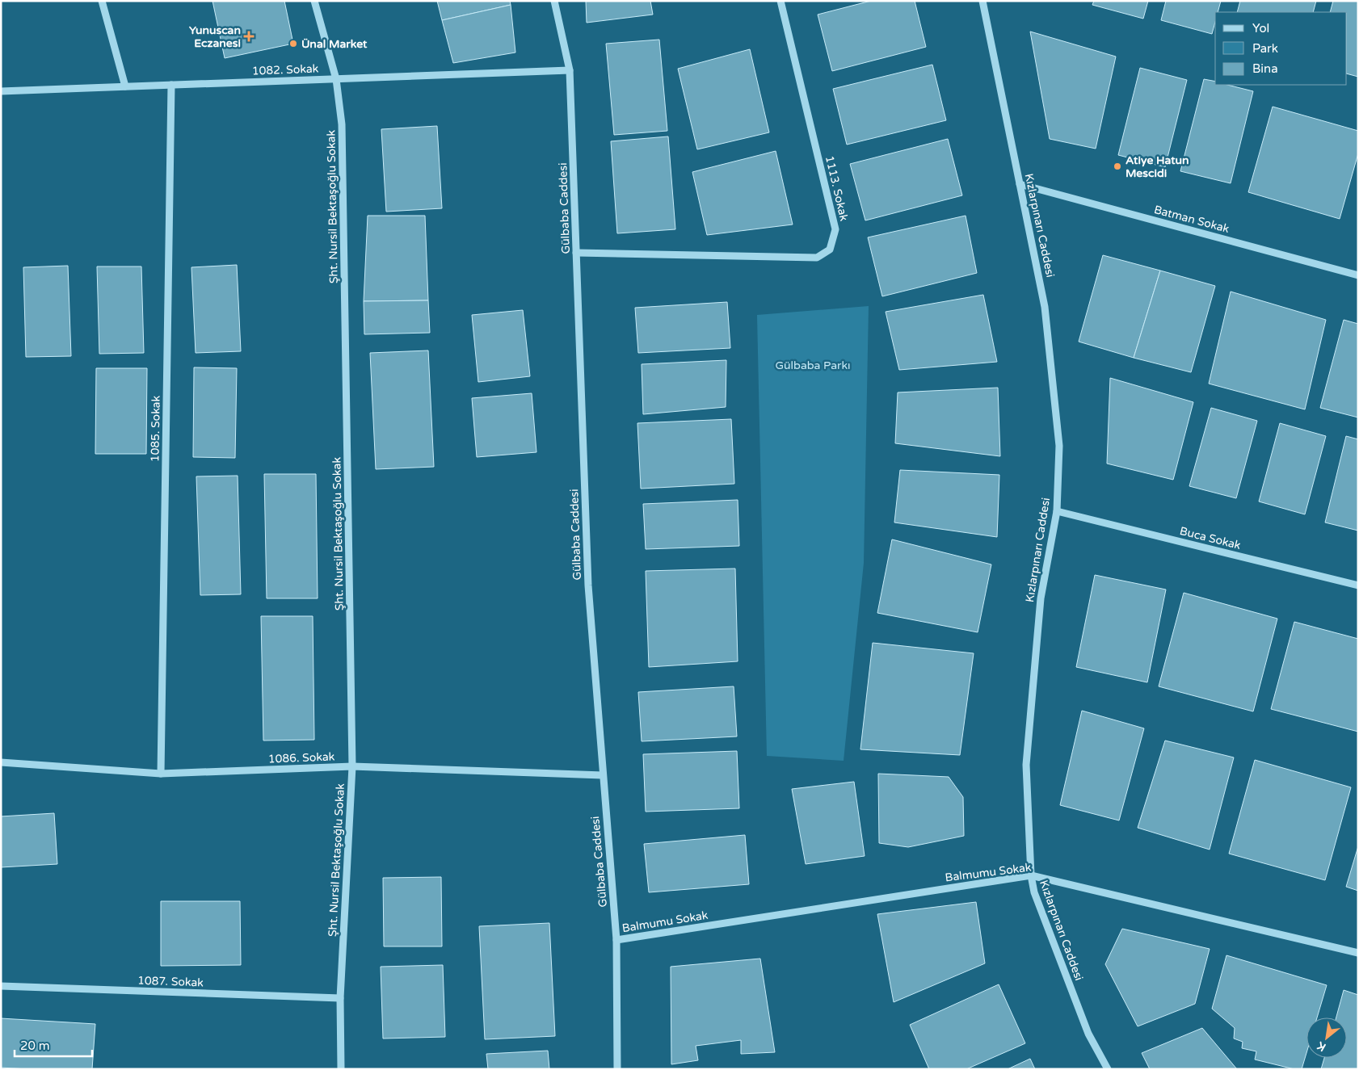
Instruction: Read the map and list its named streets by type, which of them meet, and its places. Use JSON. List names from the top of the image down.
{
  "streets": {
    "street": [
      "1082. Sokak",
      "1113. Sokak",
      "Şht. Nursil Bektaşoğlu Sokak",
      "Gülbaba Caddesi",
      "Batman Sokak",
      "Kızlarpınarı Caddesi",
      "1085. Sokak",
      "Buca Sokak",
      "1086. Sokak",
      "Balmumu Sokak",
      "1087. Sokak"
    ]
  },
  "crossings": [
    ["1082. Sokak", "Şht. Nursil Bektaşoğlu Sokak"],
    ["1082. Sokak", "Gülbaba Caddesi"],
    ["1082. Sokak", "1085. Sokak"],
    ["1113. Sokak", "Gülbaba Caddesi"],
    ["Şht. Nursil Bektaşoğlu Sokak", "1086. Sokak"],
    ["Şht. Nursil Bektaşoğlu Sokak", "1087. Sokak"],
    ["Gülbaba Caddesi", "1086. Sokak"],
    ["Gülbaba Caddesi", "Balmumu Sokak"],
    ["Batman Sokak", "Kızlarpınarı Caddesi"],
    ["Kızlarpınarı Caddesi", "Buca Sokak"],
    ["Kızlarpınarı Caddesi", "Balmumu Sokak"],
    ["1085. Sokak", "1086. Sokak"]
  ],
  "parks": ["Gülbaba Parkı"],
  "places": {
    "health": ["Yunuscan Eczanesi"],
    "other": ["Ünal Market", "Atiye Hatun Mescidi"]
  },
  "legend": ["Yol", "Park", "Bina"],
  "scale_bar": "20 m",
  "north": "bottom left"
}
